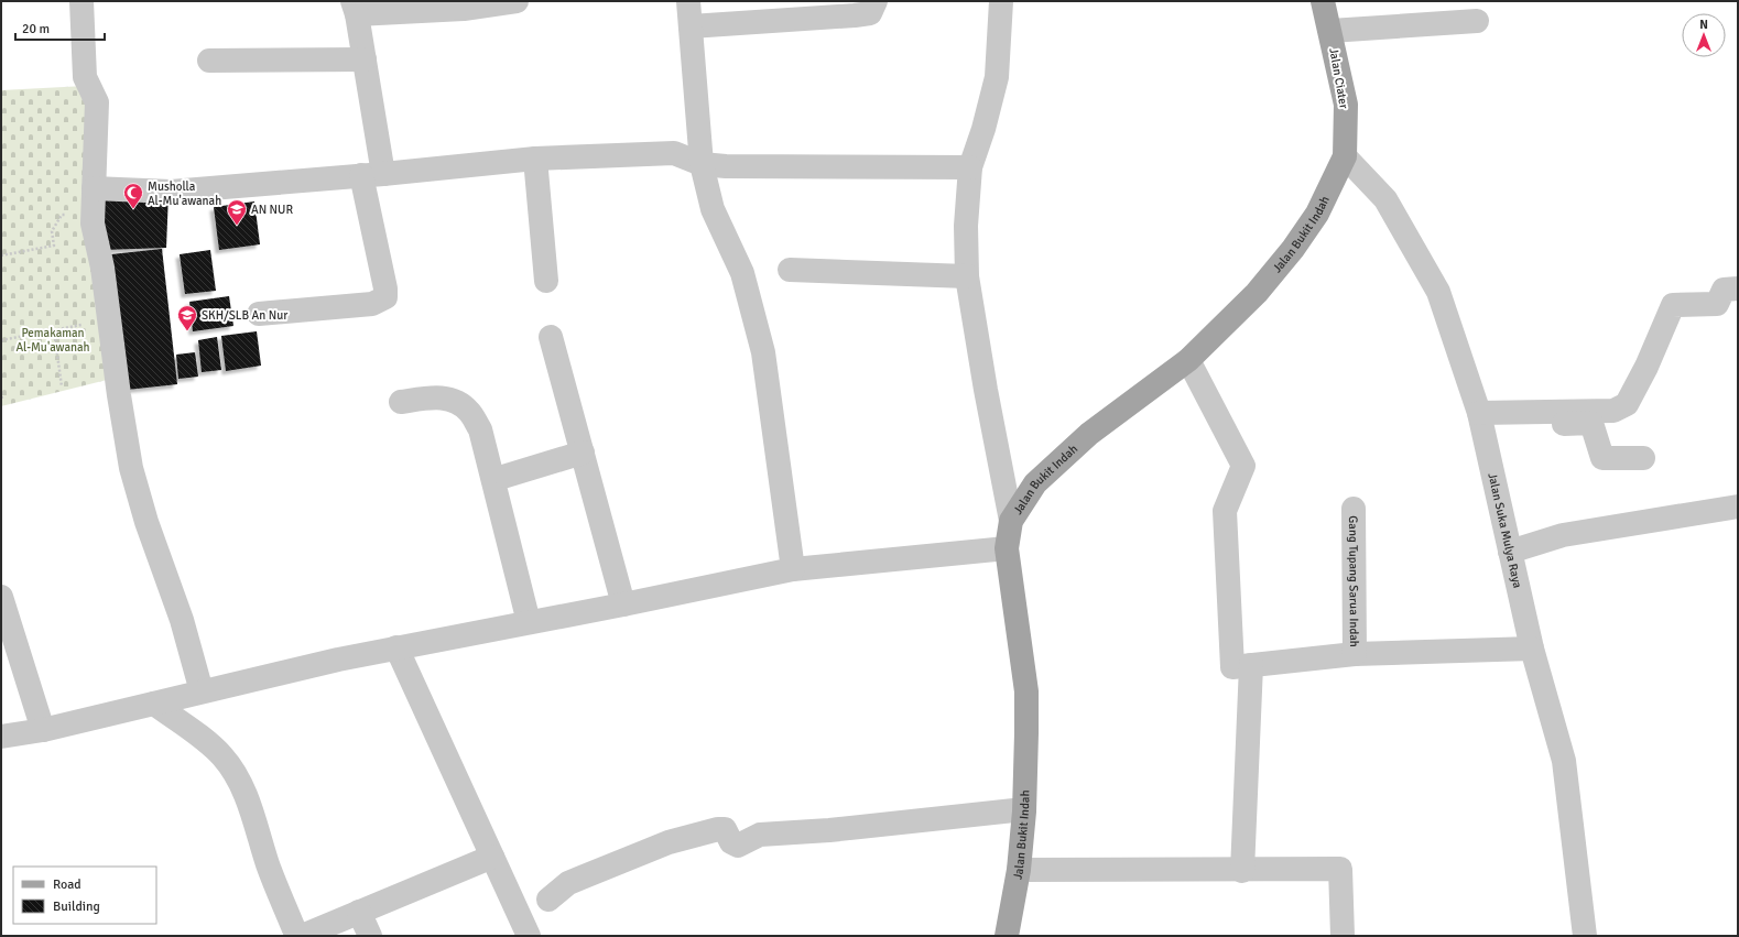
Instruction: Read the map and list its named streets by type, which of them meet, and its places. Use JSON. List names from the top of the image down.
{
  "streets": {
    "main road": ["Jalan Ciater", "Jalan Bukit Indah"],
    "street": ["Jalan Suka Mulya Raya", "Gang Tupang Sarua Indah"]
  },
  "crossings": [
    ["Jalan Ciater", "Jalan Bukit Indah"],
    ["Jalan Ciater", "Jalan Suka Mulya Raya"],
    ["Jalan Bukit Indah", "Jalan Suka Mulya Raya"]
  ],
  "parks": ["Pemakaman Al-Mu'awanah"],
  "places": {
    "mosque": ["Musholla Al-Mu'awanah"],
    "school or university": ["AN NUR", "SKH/SLB An Nur"]
  },
  "legend": ["Road", "Building"],
  "scale_bar": "20 m",
  "north": "top"
}
